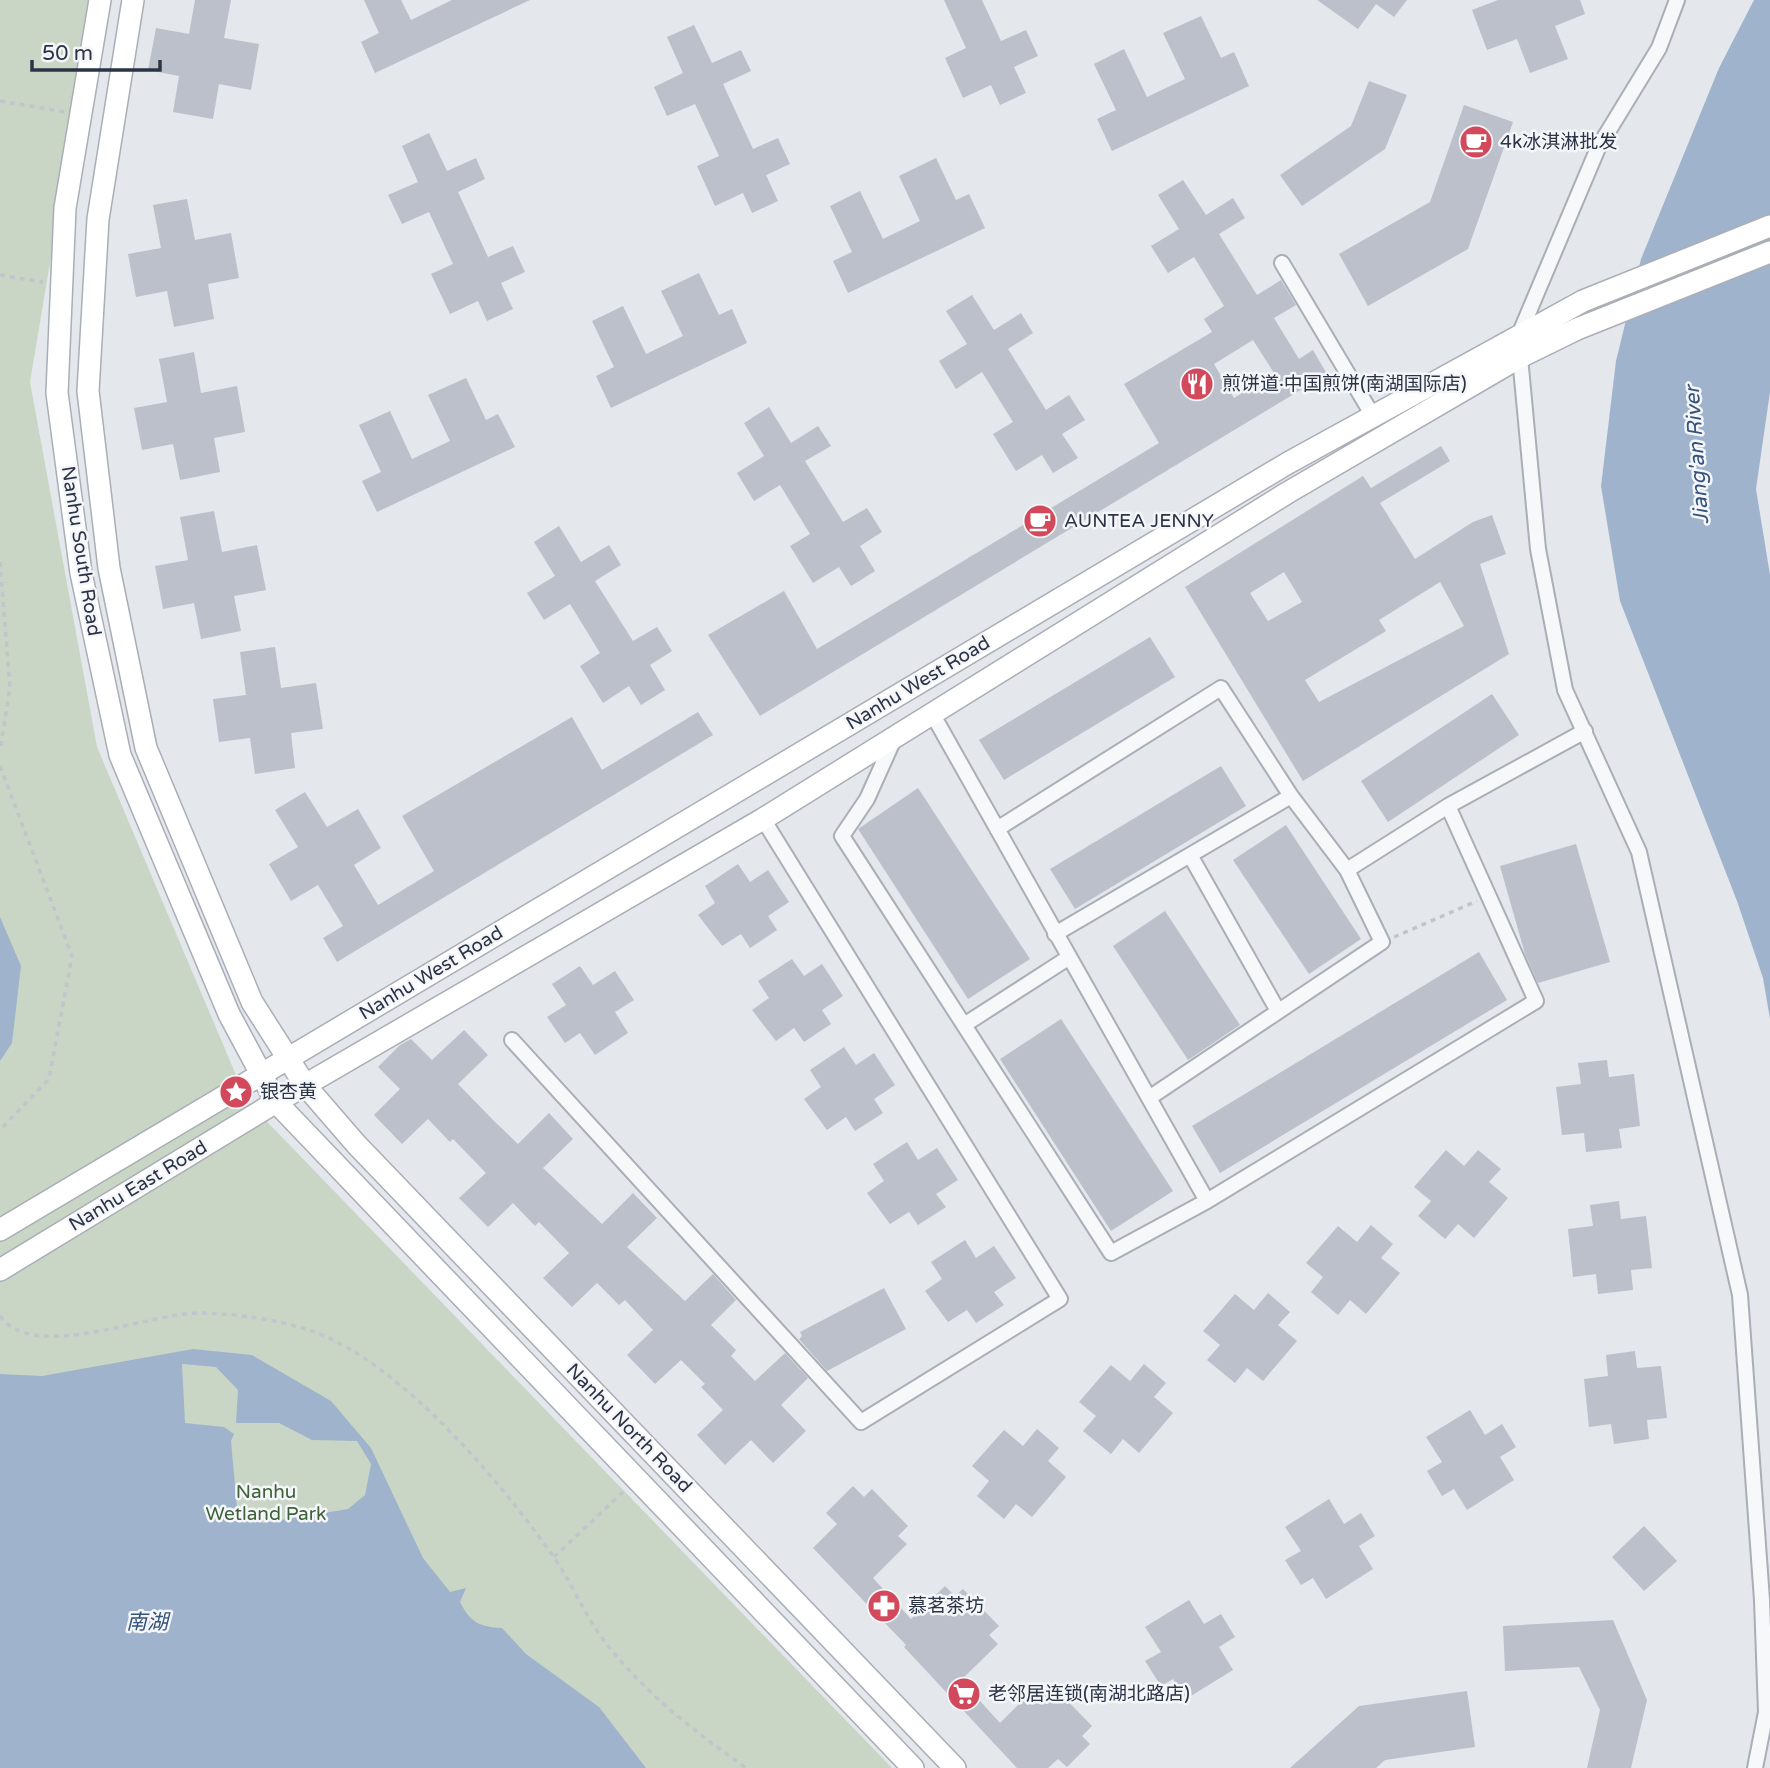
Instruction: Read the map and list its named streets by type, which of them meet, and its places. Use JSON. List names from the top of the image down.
{
  "streets": {
    "main road": [
      "Nanhu South Road",
      "Nanhu West Road",
      "Nanhu East Road",
      "Nanhu North Road"
    ]
  },
  "crossings": [
    ["Nanhu South Road", "Nanhu West Road"],
    ["Nanhu South Road", "Nanhu East Road"],
    ["Nanhu South Road", "Nanhu North Road"],
    ["Nanhu West Road", "Nanhu East Road"],
    ["Nanhu West Road", "Nanhu North Road"],
    ["Nanhu East Road", "Nanhu North Road"]
  ],
  "water": ["Jiang'an River", "南湖"],
  "parks": ["Nanhu Wetland Park"],
  "places": {
    "cafe": ["4k冰淇淋批发", "AUNTEA JENNY"],
    "restaurant": ["煎饼道·中国煎饼(南湖国际店)"],
    "place": ["银杏黄"],
    "pharmacy": ["慕茗茶坊"],
    "supermarket": ["老邻居连锁(南湖北路店)"]
  },
  "scale_bar": "50 m"
}
